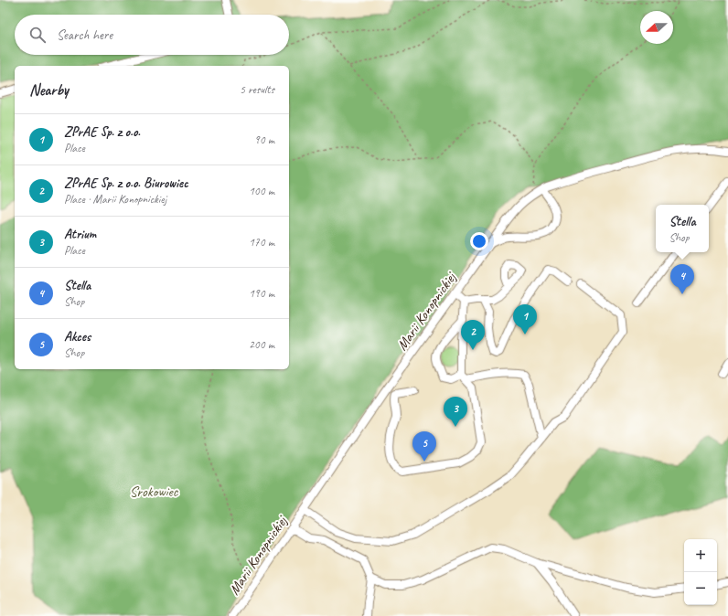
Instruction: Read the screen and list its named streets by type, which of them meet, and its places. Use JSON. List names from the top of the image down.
{
  "streets": {
    "street": ["Marii Konopnickiej"]
  },
  "parks": ["Srokowiec"],
  "north": "left",
  "page": {
    "search": "Search here",
    "heading": ["Nearby", "5 results"],
    "list": [
      {
        "mark": "1",
        "name": "ZPrAE Sp. z o.o.",
        "note": "Place",
        "value": "90 m"
      },
      {
        "mark": "2",
        "name": "ZPrAE Sp. z o.o. Biurowiec",
        "note": "Place · Marii Konopnickiej",
        "value": "100 m"
      },
      {
        "mark": "3",
        "name": "Atrium",
        "note": "Place",
        "value": "170 m"
      },
      {
        "mark": "4",
        "name": "Stella",
        "note": "Shop",
        "value": "190 m"
      },
      {
        "mark": "5",
        "name": "Akces",
        "note": "Shop",
        "value": "200 m"
      }
    ],
    "popup": ["Stella", "Shop"],
    "pins": [
      "4",
      "1",
      "2",
      "3",
      "5"
    ],
    "map_buttons": ["+", "−"]
  }
}
